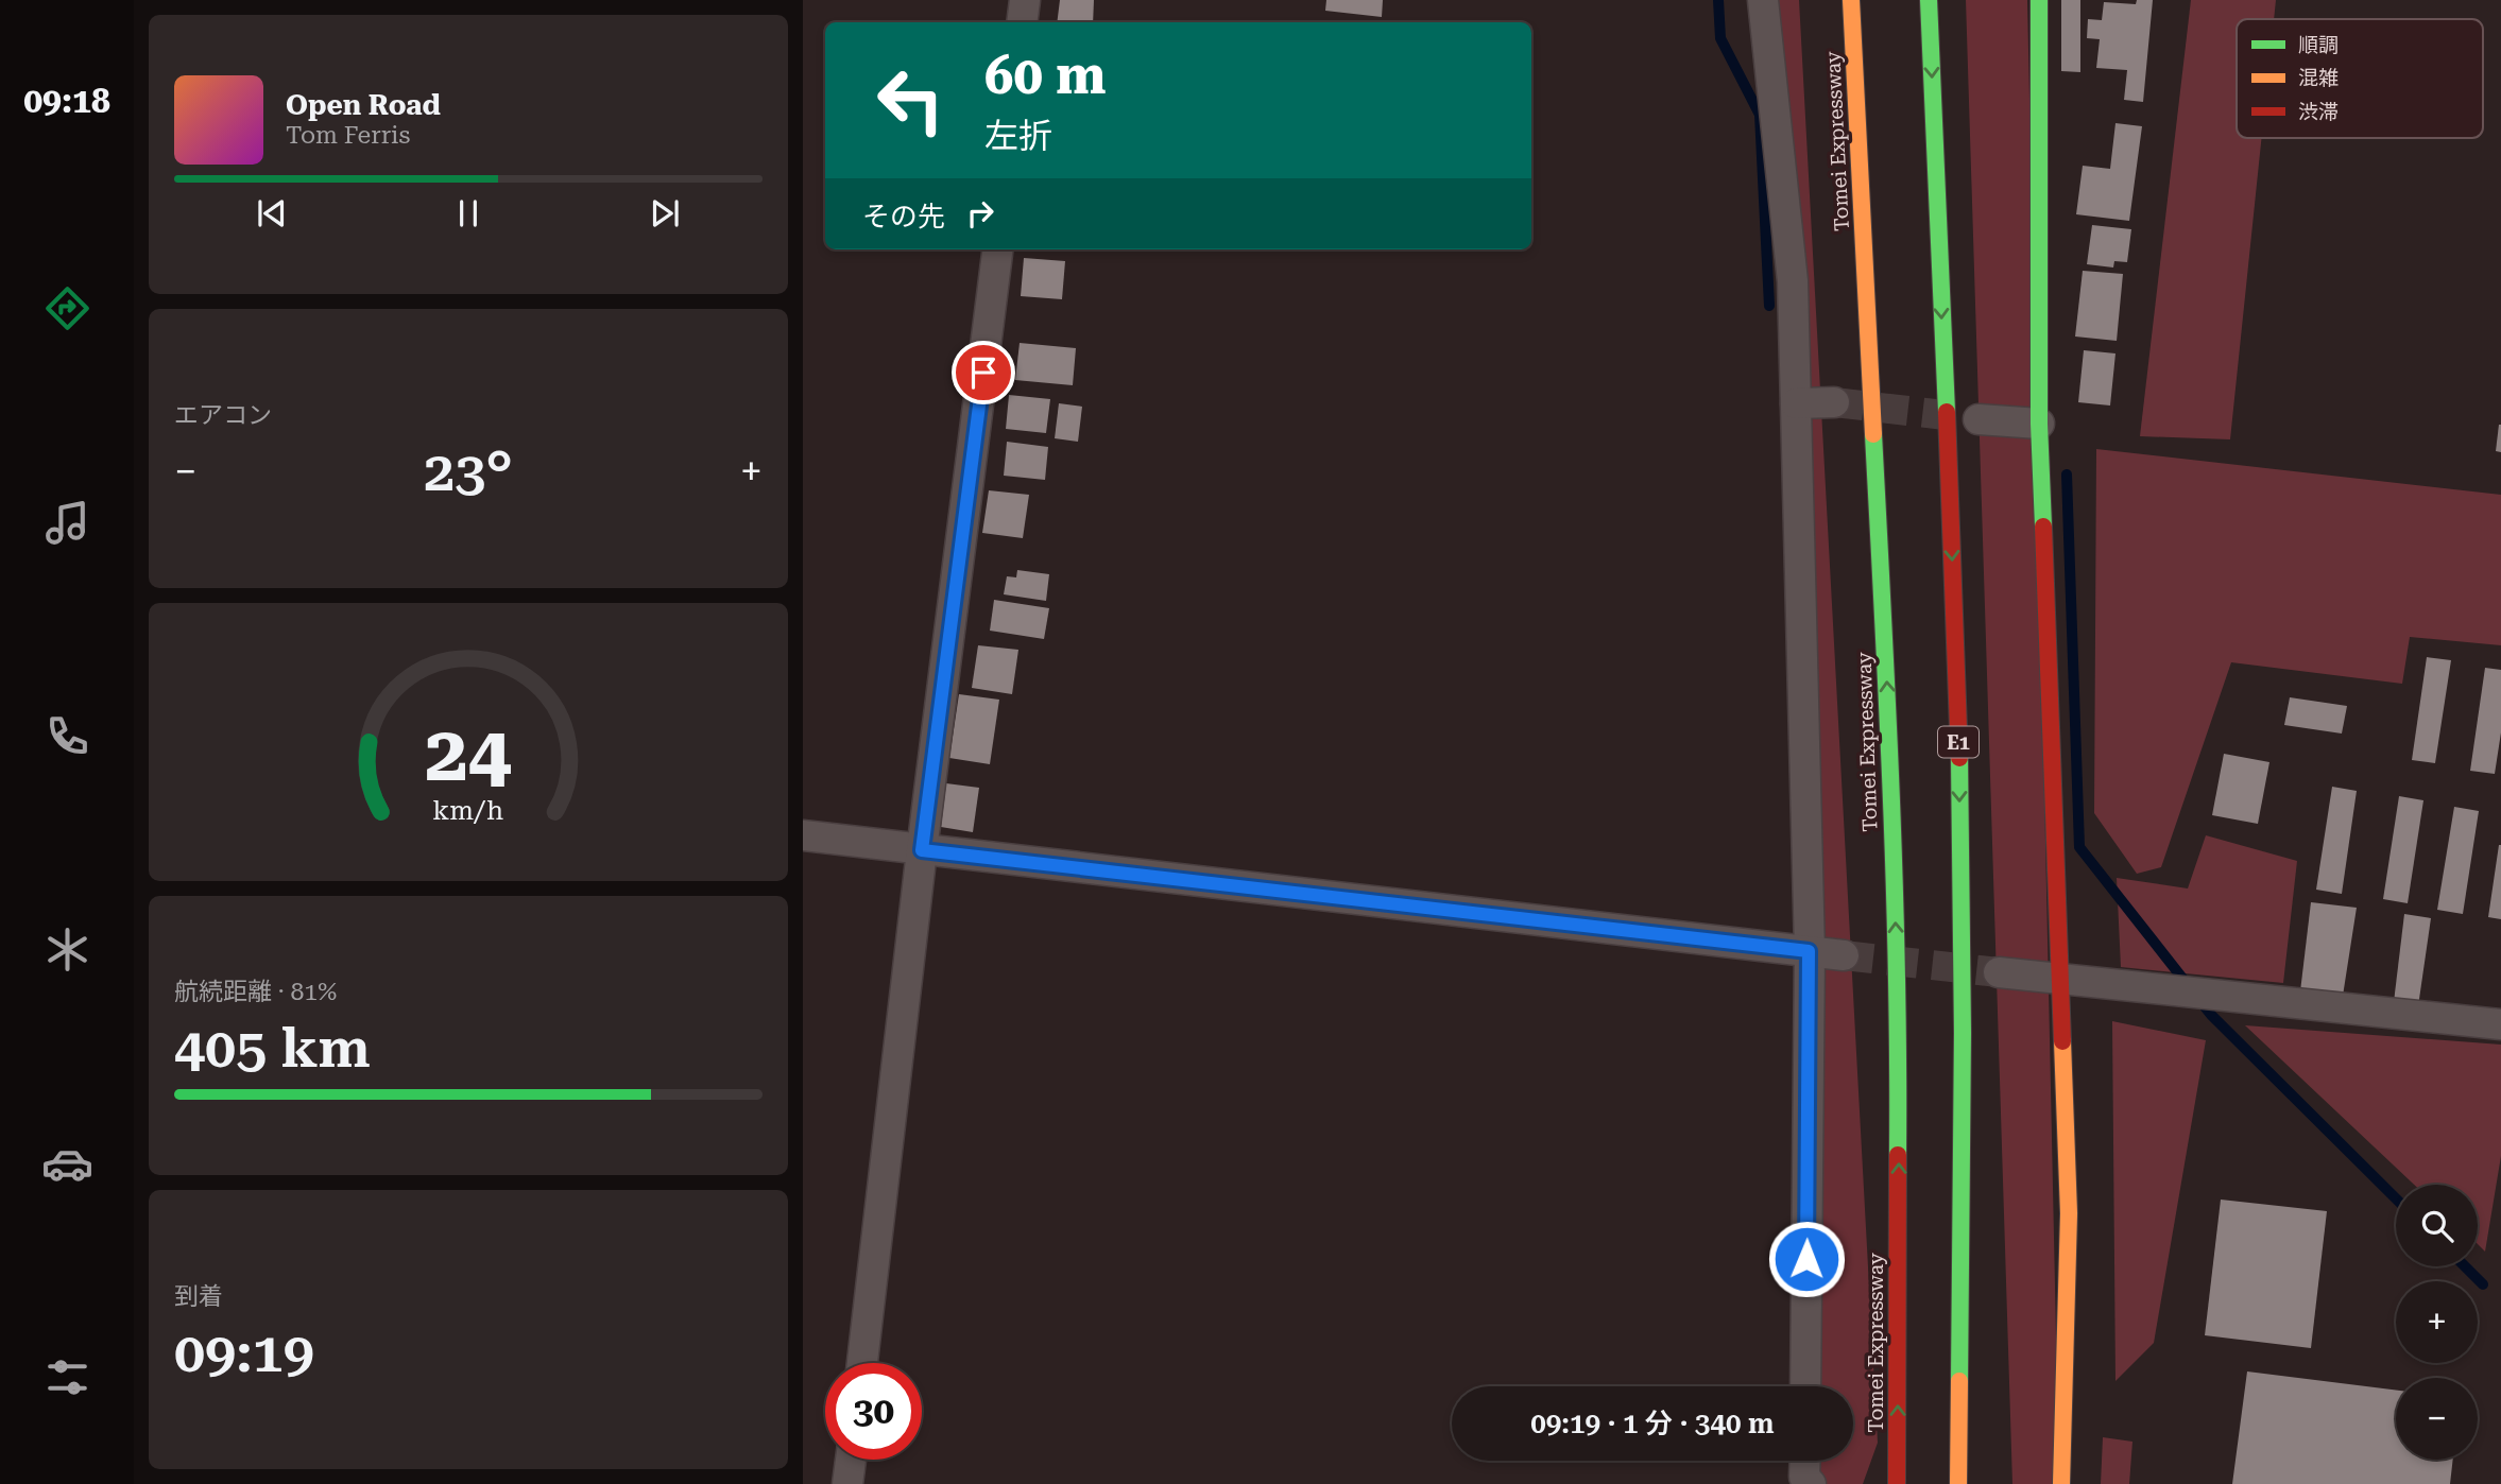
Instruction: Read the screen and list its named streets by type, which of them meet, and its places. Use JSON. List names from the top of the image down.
{
  "streets": {
    "main road": ["Tomei Expressway", "E1"]
  },
  "legend": ["順調", "混雑", "渋滞"],
  "page": {
    "tabs": "09:18",
    "turn": ["60 m", "左折"],
    "song": ["Open Road", "Tom Ferris"],
    "then": "その先",
    "tile": [
      "エアコン",
      ["航続距離 · 81%", "405 km"],
      ["到着", "09:19"]
    ],
    "heat": ["−", "23°", "+"],
    "map_buttons": ["+", "−"],
    "limit": "30",
    "trip": "09:19 · 1 分 · 340 m",
    "gauge": ["24", "km/h"]
  }
}
